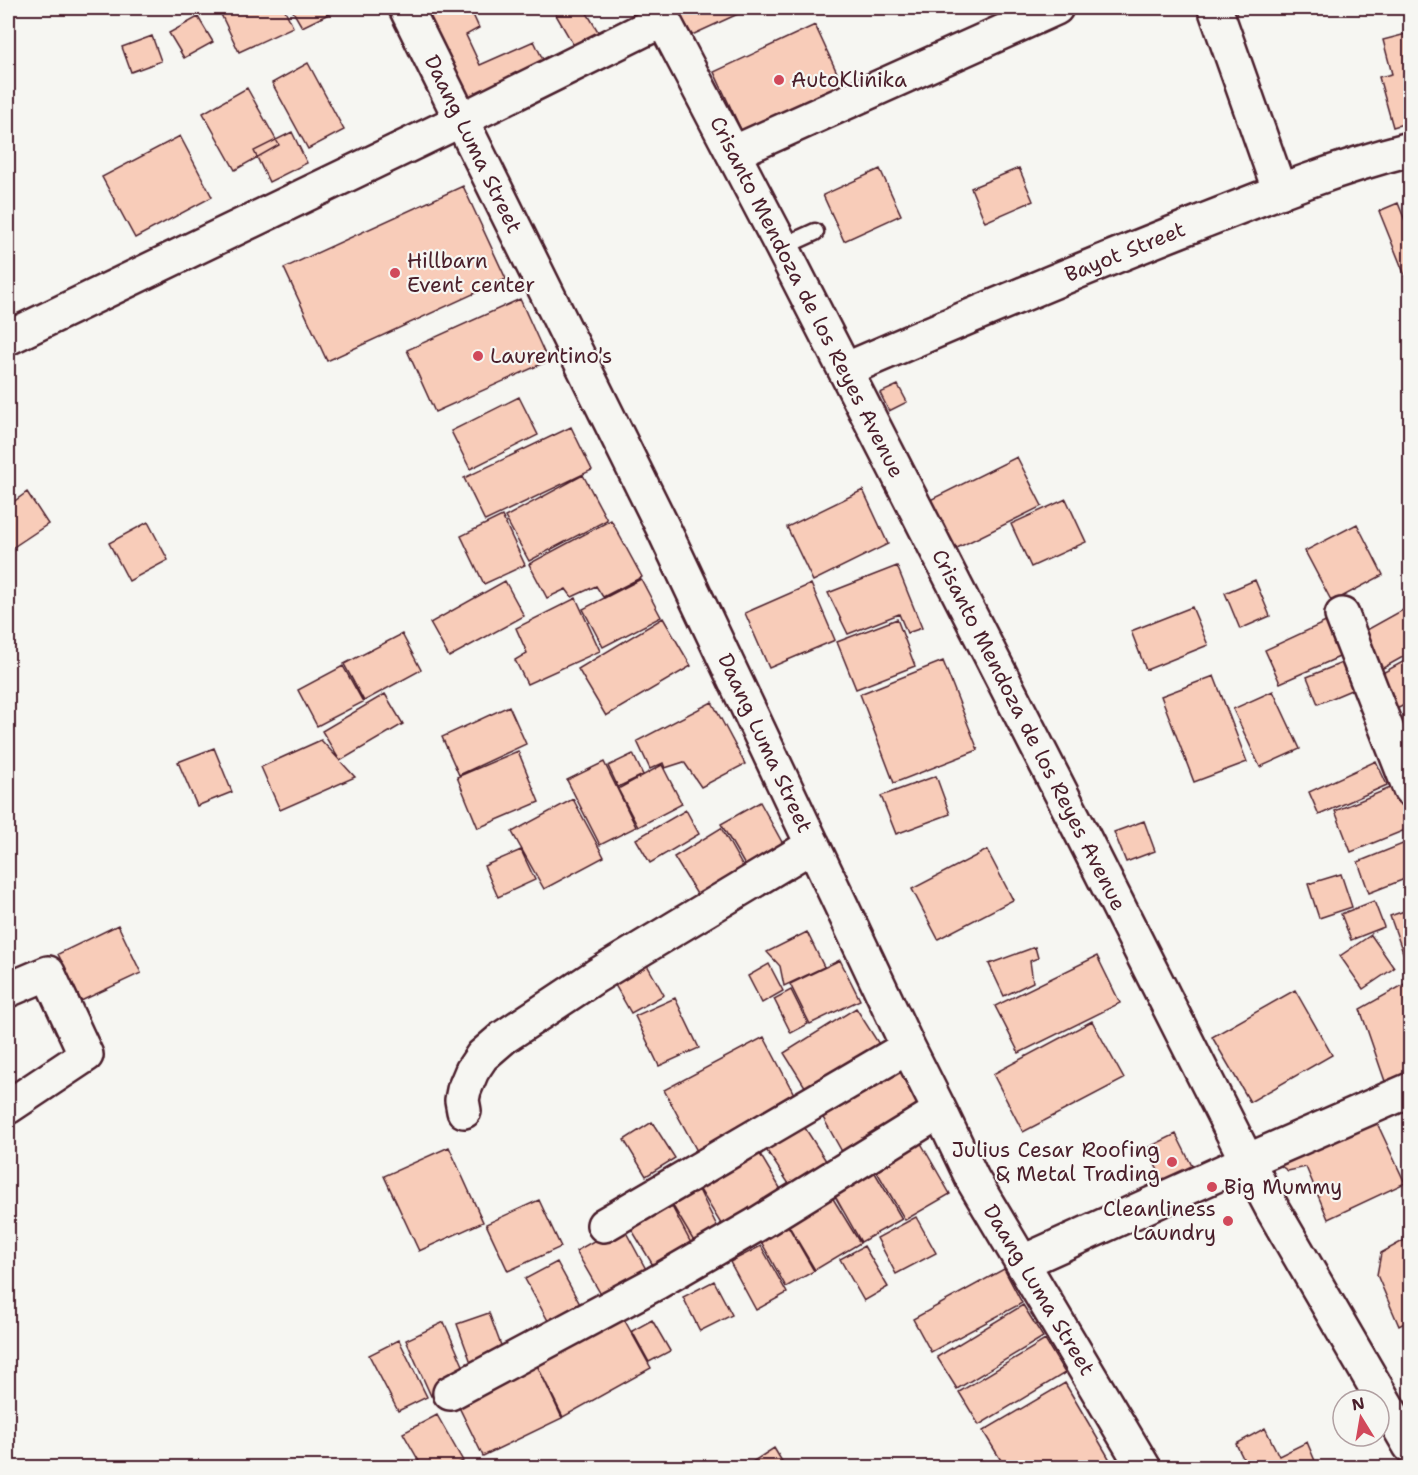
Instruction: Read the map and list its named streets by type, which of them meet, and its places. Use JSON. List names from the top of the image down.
{
  "streets": {
    "street": ["Daang Luma Street", "Bayot Street", "Crisanto Mendoza de los Reyes Avenue"]
  },
  "crossings": [
    ["Bayot Street", "Crisanto Mendoza de los Reyes Avenue"]
  ],
  "places": [
    "AutoKlinika",
    "Hillbarn Event center",
    "Laurentino's",
    "Julius Cesar Roofing & Metal Trading",
    "Big Mummy",
    "Cleanliness Laundry"
  ],
  "north": "top"
}
